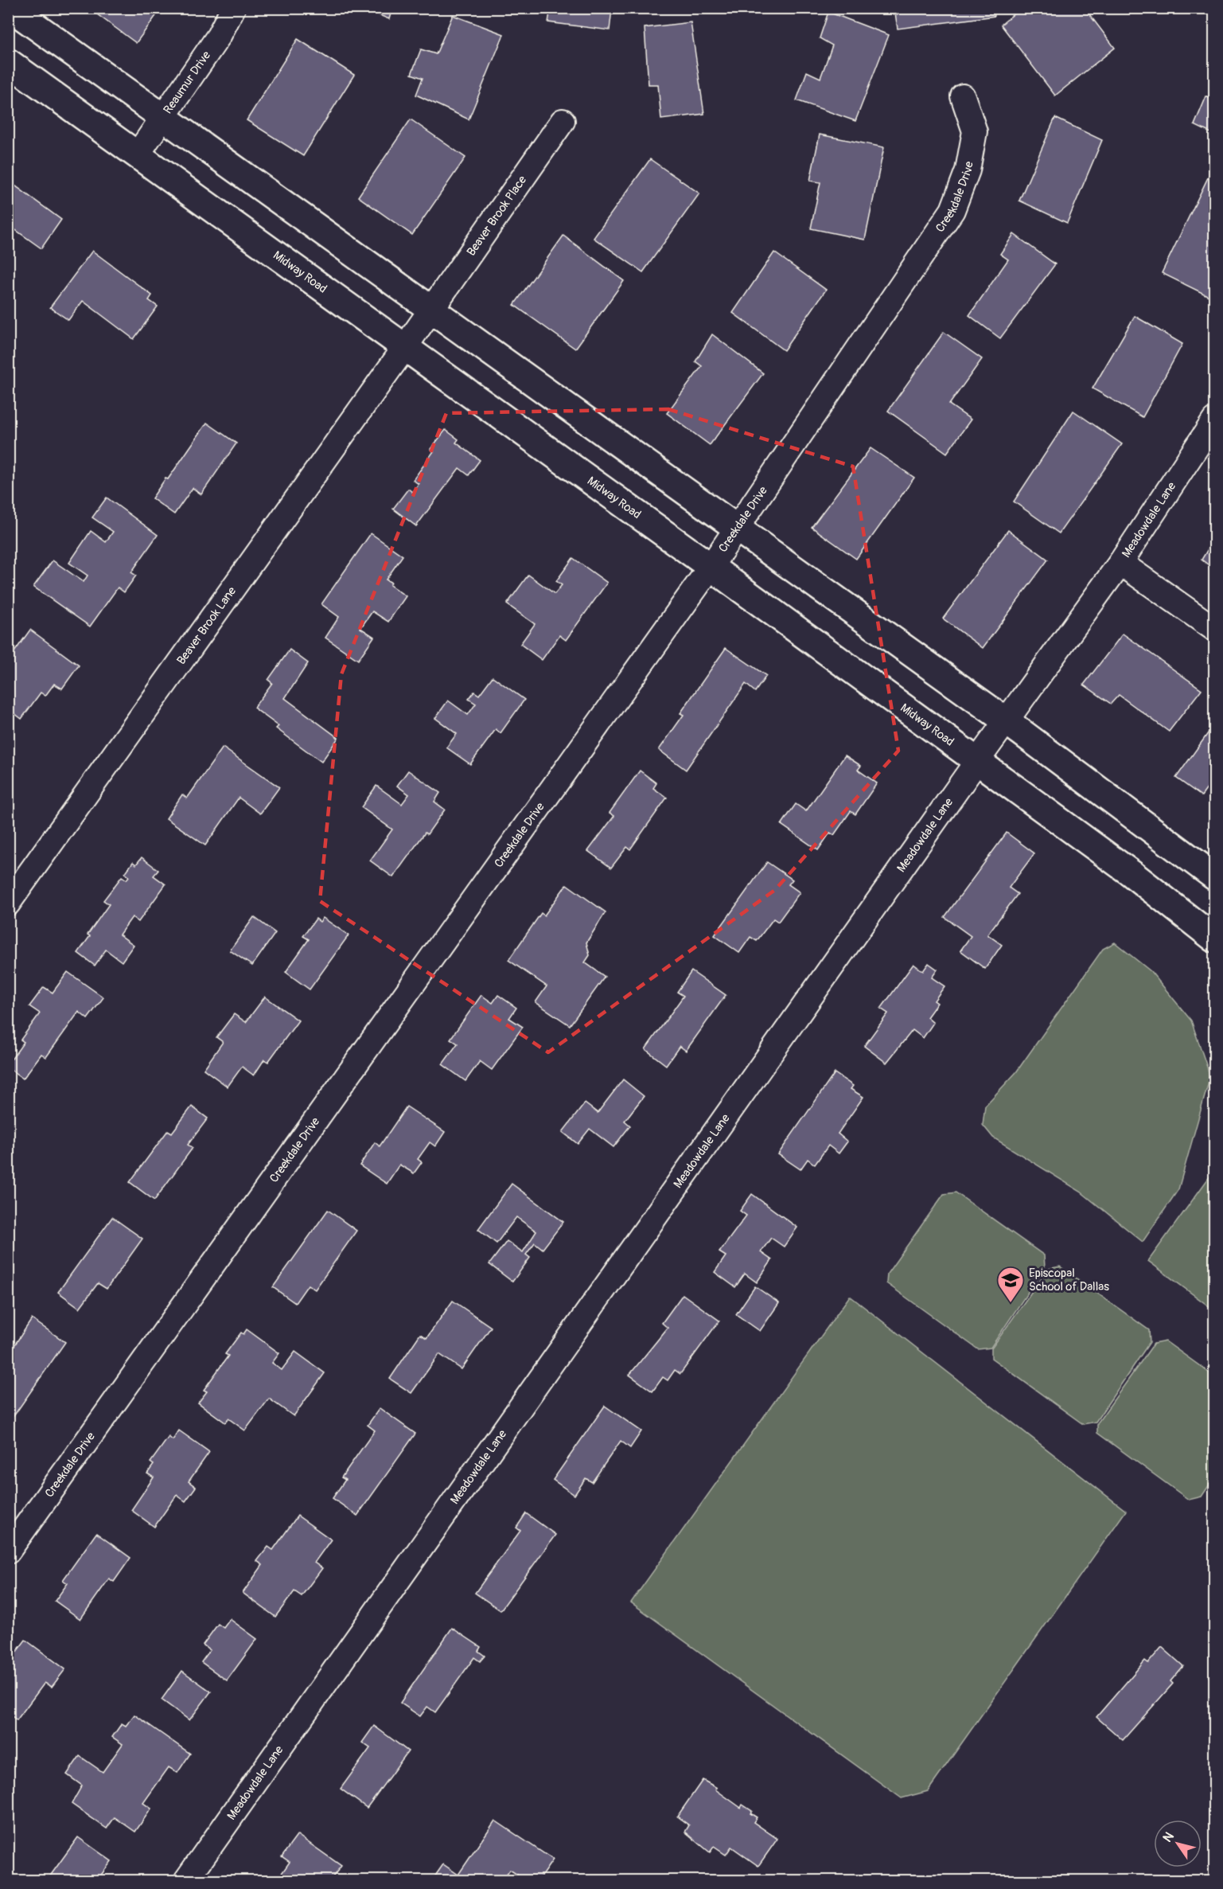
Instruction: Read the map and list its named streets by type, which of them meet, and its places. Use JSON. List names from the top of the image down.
{
  "streets": {
    "main road": ["Midway Road"],
    "street": [
      "Reaumur Drive",
      "Creekdale Drive",
      "Beaver Brook Place",
      "Meadowdale Lane",
      "Beaver Brook Lane"
    ]
  },
  "crossings": [
    ["Reaumur Drive", "Midway Road"],
    ["Creekdale Drive", "Midway Road"],
    ["Beaver Brook Place", "Midway Road"],
    ["Beaver Brook Place", "Beaver Brook Lane"],
    ["Midway Road", "Meadowdale Lane"],
    ["Midway Road", "Beaver Brook Lane"]
  ],
  "places": {
    "school or university": ["Episcopal School of Dallas"]
  },
  "north": "top left"
}
